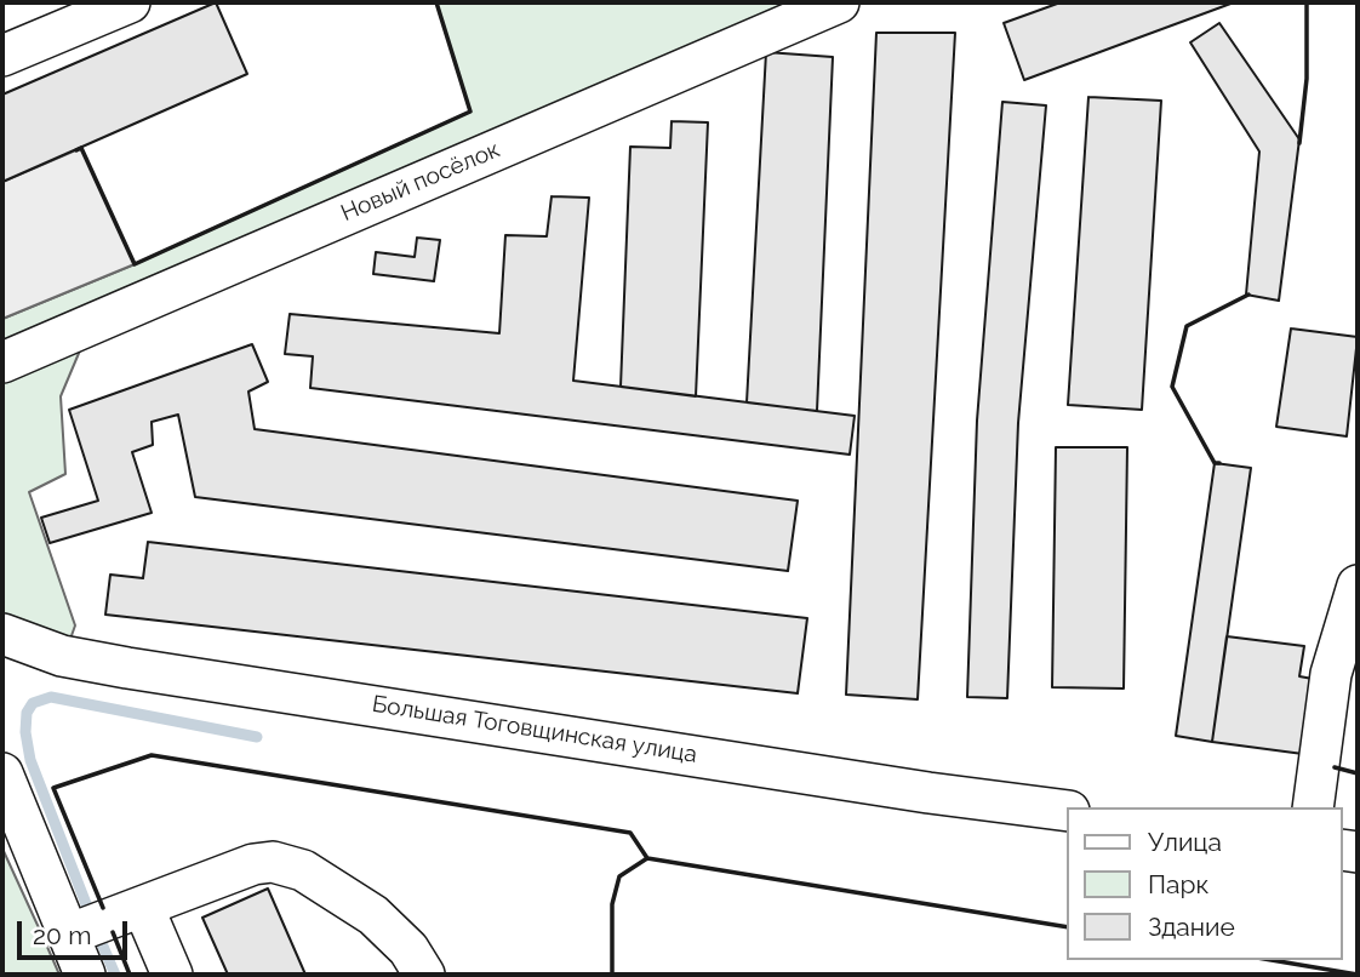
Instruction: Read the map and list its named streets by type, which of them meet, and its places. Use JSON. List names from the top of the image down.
{
  "streets": {
    "street": ["Новый посёлок", "Большая Тоговщинская улица"]
  },
  "legend": ["Улица", "Парк", "Здание"],
  "scale_bar": "20 m"
}
